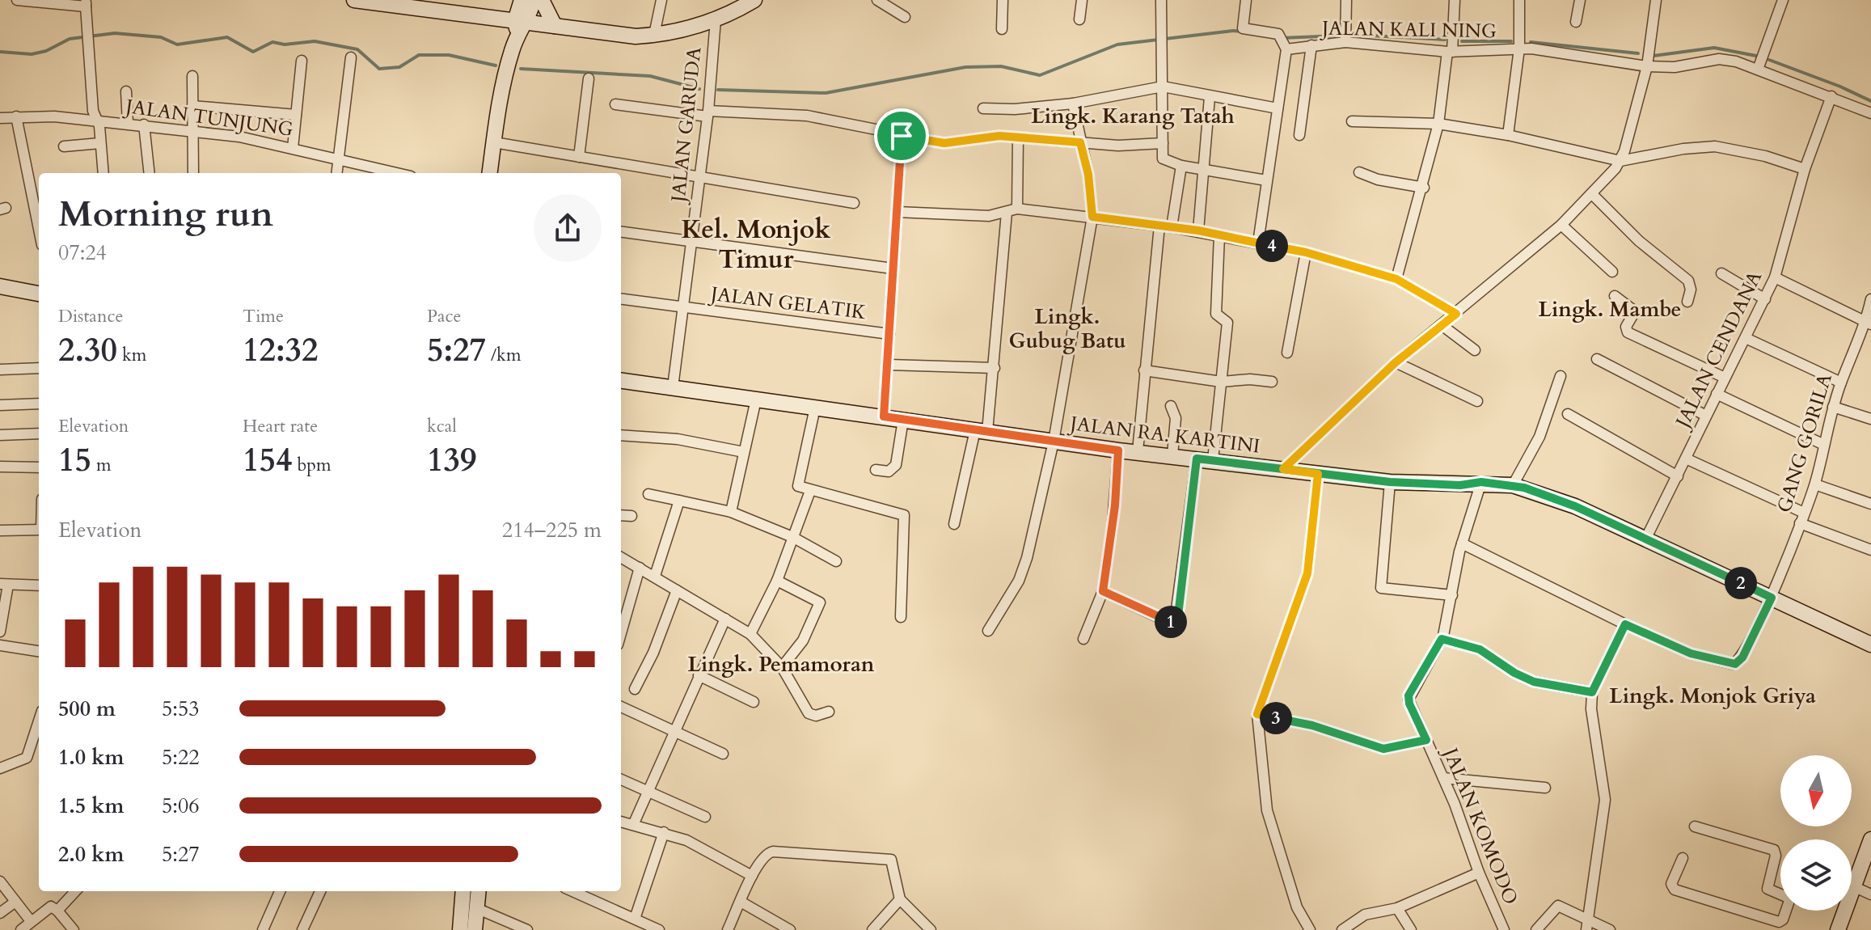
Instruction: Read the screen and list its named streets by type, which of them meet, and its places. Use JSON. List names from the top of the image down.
{
  "streets": {
    "street": [
      "JALAN KALI NING",
      "JALAN TUNJUNG",
      "JALAN GARUDA",
      "JALAN GELATIK",
      "JALAN CENDANA",
      "JALAN RA. KARTINI",
      "GANG GORILA",
      "JALAN KOMODO"
    ]
  },
  "crossings": [
    ["JALAN KALI NING", "JALAN CENDANA"],
    ["JALAN GARUDA", "JALAN GELATIK"],
    ["JALAN GARUDA", "JALAN RA. KARTINI"],
    ["JALAN CENDANA", "JALAN RA. KARTINI"],
    ["JALAN RA. KARTINI", "GANG GORILA"],
    ["JALAN RA. KARTINI", "JALAN KOMODO"]
  ],
  "districts": [
    "Lingk. Karang Tatah",
    "Kel. Monjok Timur",
    "Lingk. Mambe",
    "Lingk. Gubug Batu",
    "Lingk. Pemamoran",
    "Lingk. Monjok Griya"
  ],
  "north": "bottom",
  "page": {
    "heading": ["Morning run", "07:24"],
    "pins": [
      "4",
      "2",
      "1",
      "3"
    ],
    "stats": [
      ["Distance", "2.30 km"],
      ["Time", "12:32"],
      ["Pace", "5:27 /km"],
      ["Elevation", "15 m"],
      ["Heart rate", "154 bpm"],
      ["kcal", "139"]
    ],
    "chart": ["Elevation", "214–225 m"],
    "list": [
      {
        "name": "500 m",
        "note": "5:53"
      },
      {
        "name": "1.0 km",
        "note": "5:22"
      },
      {
        "name": "1.5 km",
        "note": "5:06"
      },
      {
        "name": "2.0 km",
        "note": "5:27"
      }
    ]
  }
}
